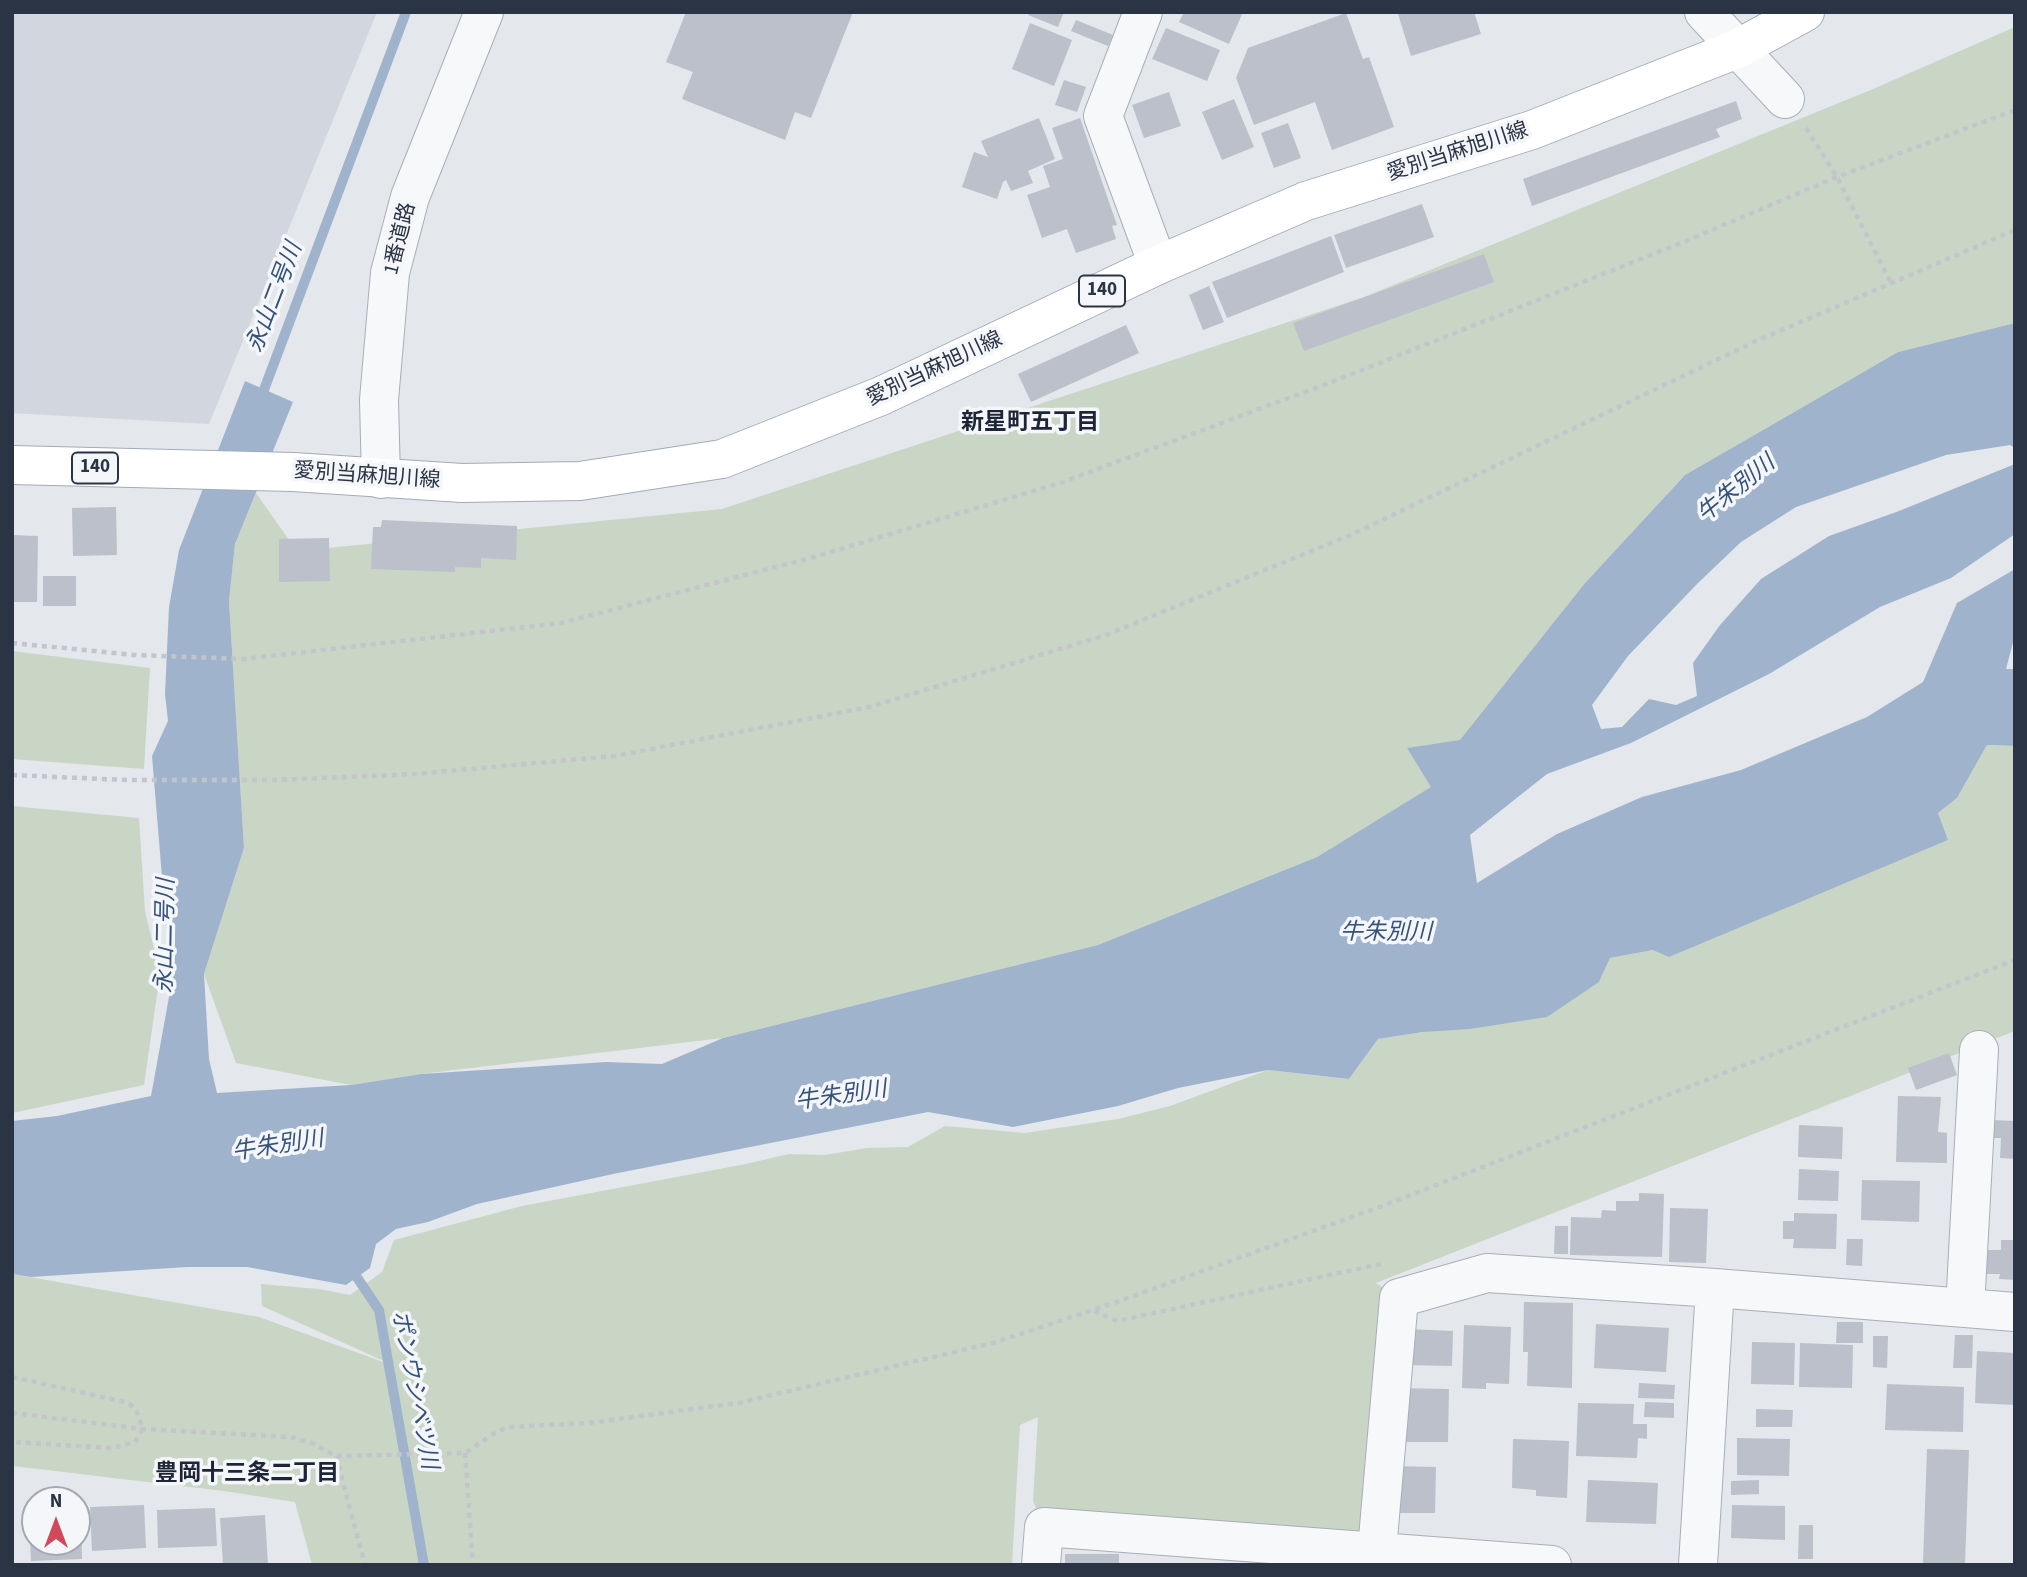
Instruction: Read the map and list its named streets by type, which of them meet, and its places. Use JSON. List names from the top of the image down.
{
  "streets": {
    "main road": ["愛別当麻旭川線", "140"],
    "street": ["1番道路"]
  },
  "crossings": [
    ["愛別当麻旭川線", "1番道路"]
  ],
  "districts": ["新星町五丁目", "豊岡十三条二丁目"],
  "water": ["永山二号川", "牛朱別川", "ポンウシベツ川"],
  "north": "top"
}
